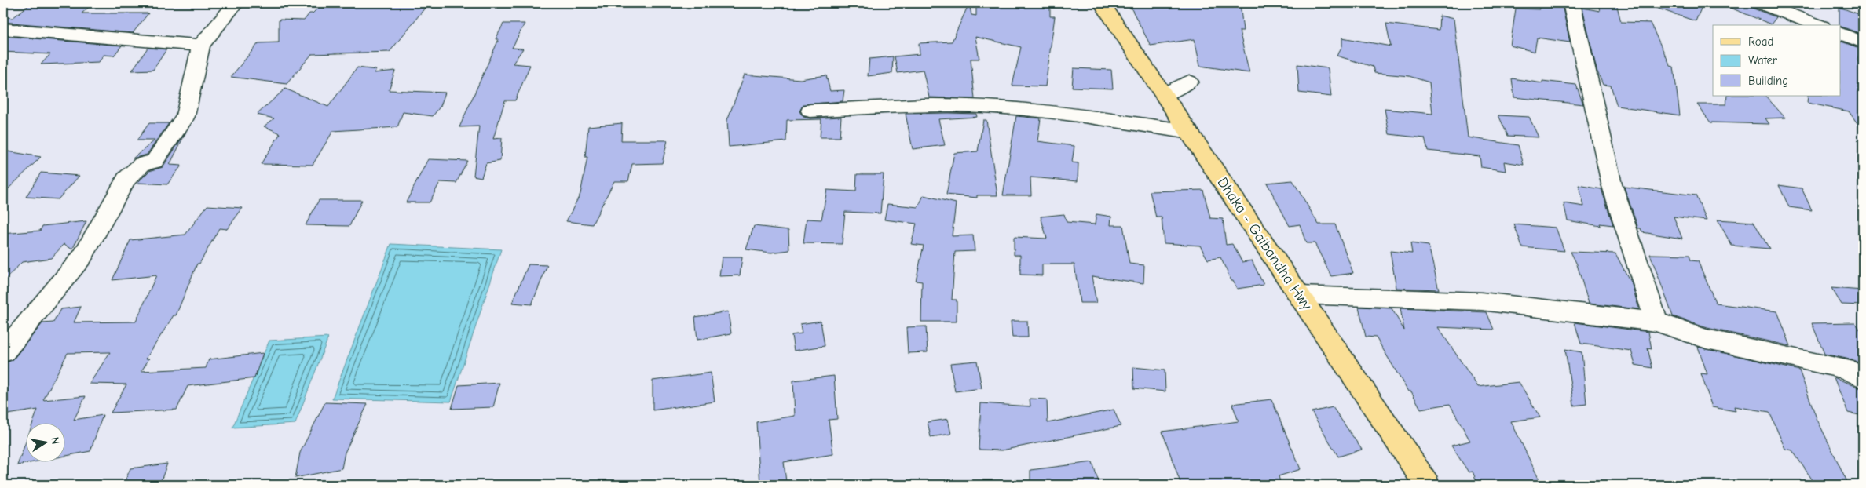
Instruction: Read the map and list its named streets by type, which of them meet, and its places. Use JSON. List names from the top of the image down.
{
  "streets": {
    "main road": ["Dhaka - Gaibandha Hwy"]
  },
  "legend": ["Road", "Water", "Building"],
  "north": "right"
}
